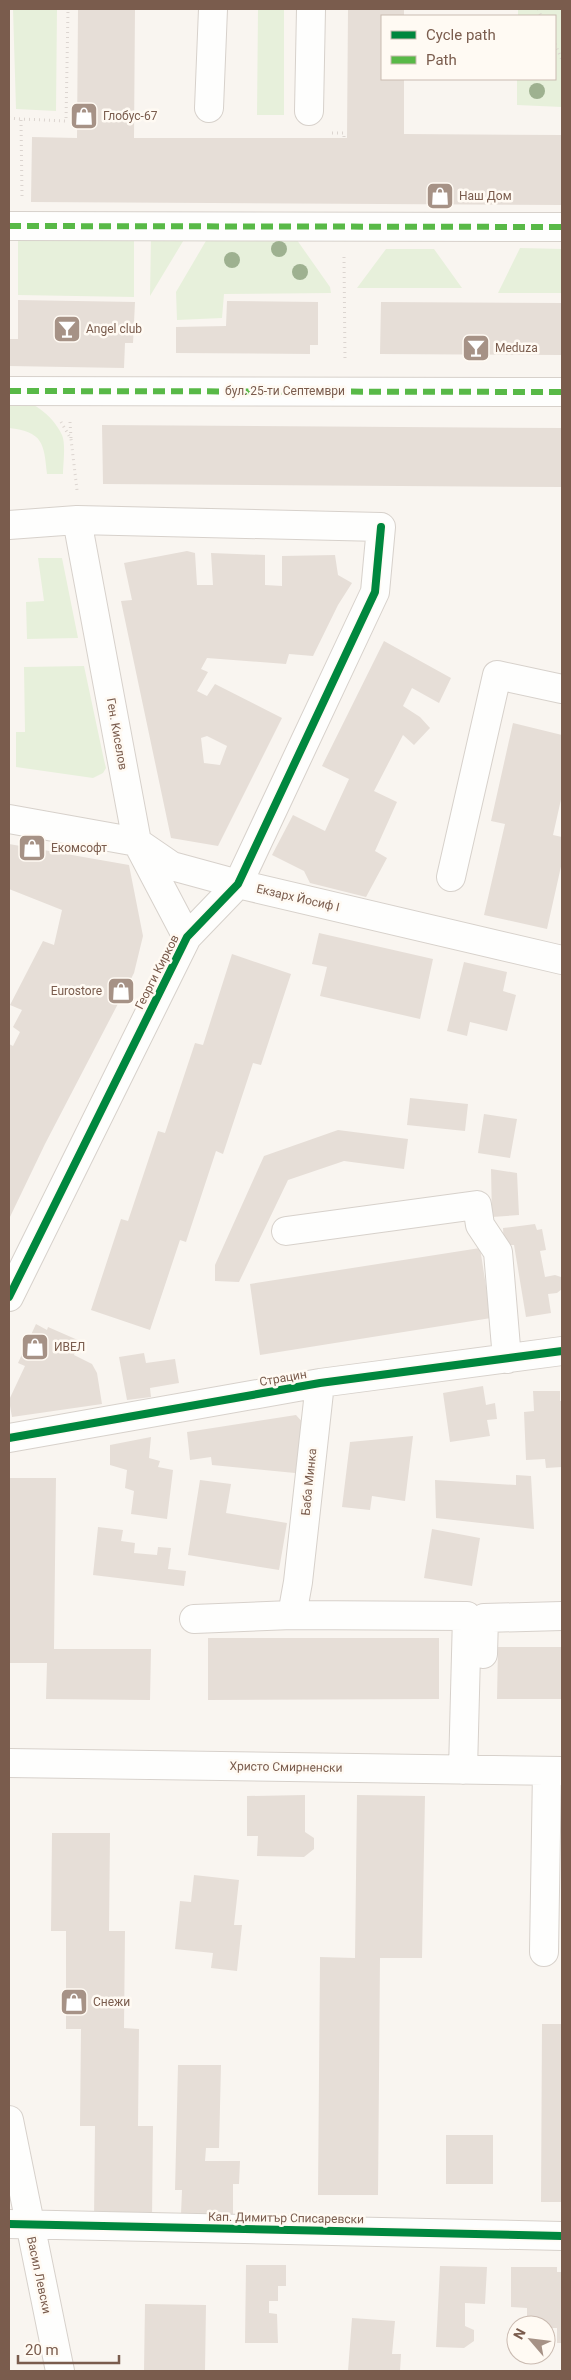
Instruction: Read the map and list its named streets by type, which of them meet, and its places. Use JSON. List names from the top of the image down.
{
  "streets": {
    "street": [
      "бул. 25-ти Септември",
      "Ген. Киселов",
      "Екзарх Йосиф I",
      "Георги Кирков",
      "Страцин",
      "Баба Минка",
      "Христо Смирненски",
      "Кап. Димитър Списаревски",
      "Васил Левски"
    ]
  },
  "crossings": [
    ["Ген. Киселов", "Екзарх Йосиф I"],
    ["Ген. Киселов", "Георги Кирков"],
    ["Екзарх Йосиф I", "Георги Кирков"],
    ["Страцин", "Баба Минка"],
    ["Кап. Димитър Списаревски", "Васил Левски"]
  ],
  "places": {
    "shop": [
      "Глобус-67",
      "Наш Дом",
      "Екомсофт",
      "Eurostore",
      "ИВЕЛ",
      "Снежи"
    ],
    "bar": ["Angel club", "Meduza"]
  },
  "legend": ["Cycle path", "Path"],
  "scale_bar": "20 m",
  "north": "top left"
}
